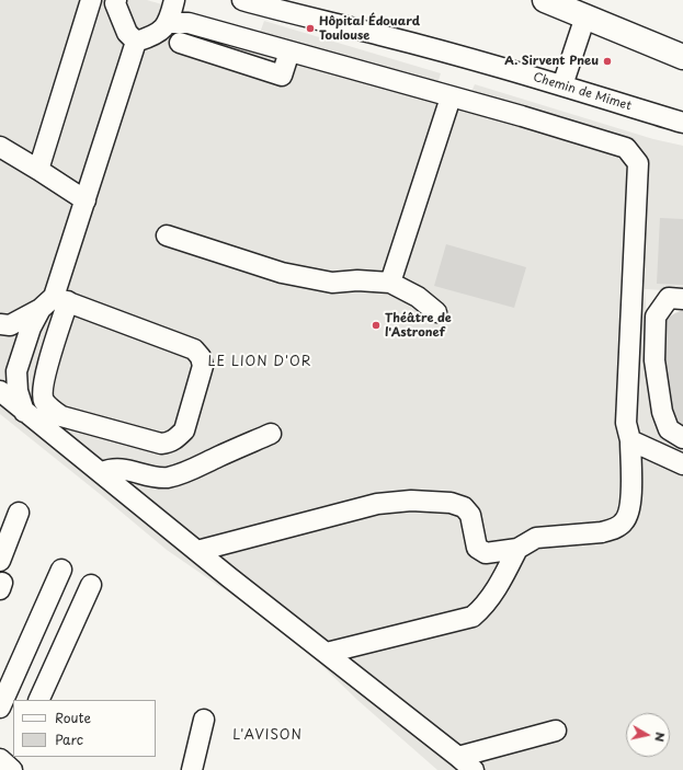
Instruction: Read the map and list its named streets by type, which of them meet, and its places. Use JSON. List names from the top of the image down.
{
  "streets": {
    "street": ["Chemin de Mimet"]
  },
  "districts": ["LE LION D'OR", "L'AVISON"],
  "places": ["Hôpital Édouard Toulouse", "A. Sirvent Pneu", "Théâtre de l'Astronef"],
  "legend": ["Route", "Parc"],
  "north": "right"
}
